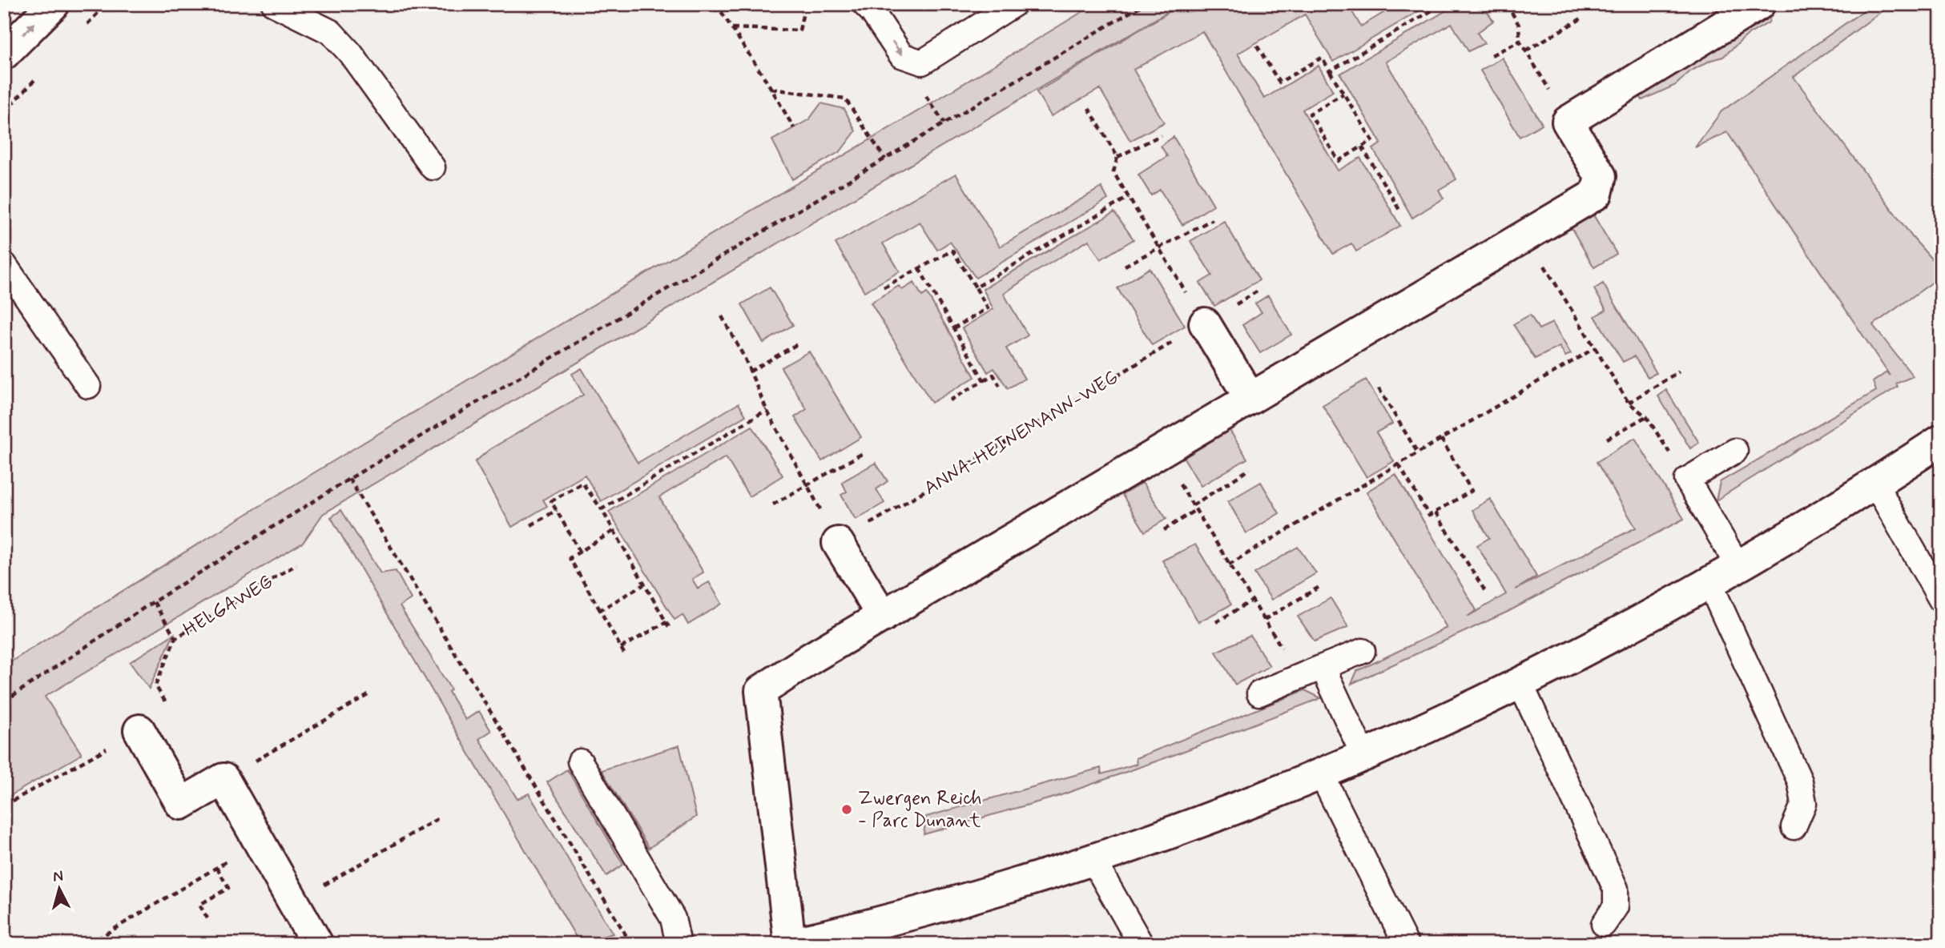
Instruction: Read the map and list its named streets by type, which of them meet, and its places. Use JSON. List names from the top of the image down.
{
  "streets": {
    "path": ["ANNA-HEINEMANN-WEG", "HELGAWEG"]
  },
  "places": ["Zwergen Reich - Parc Dunant"],
  "north": "top"
}
